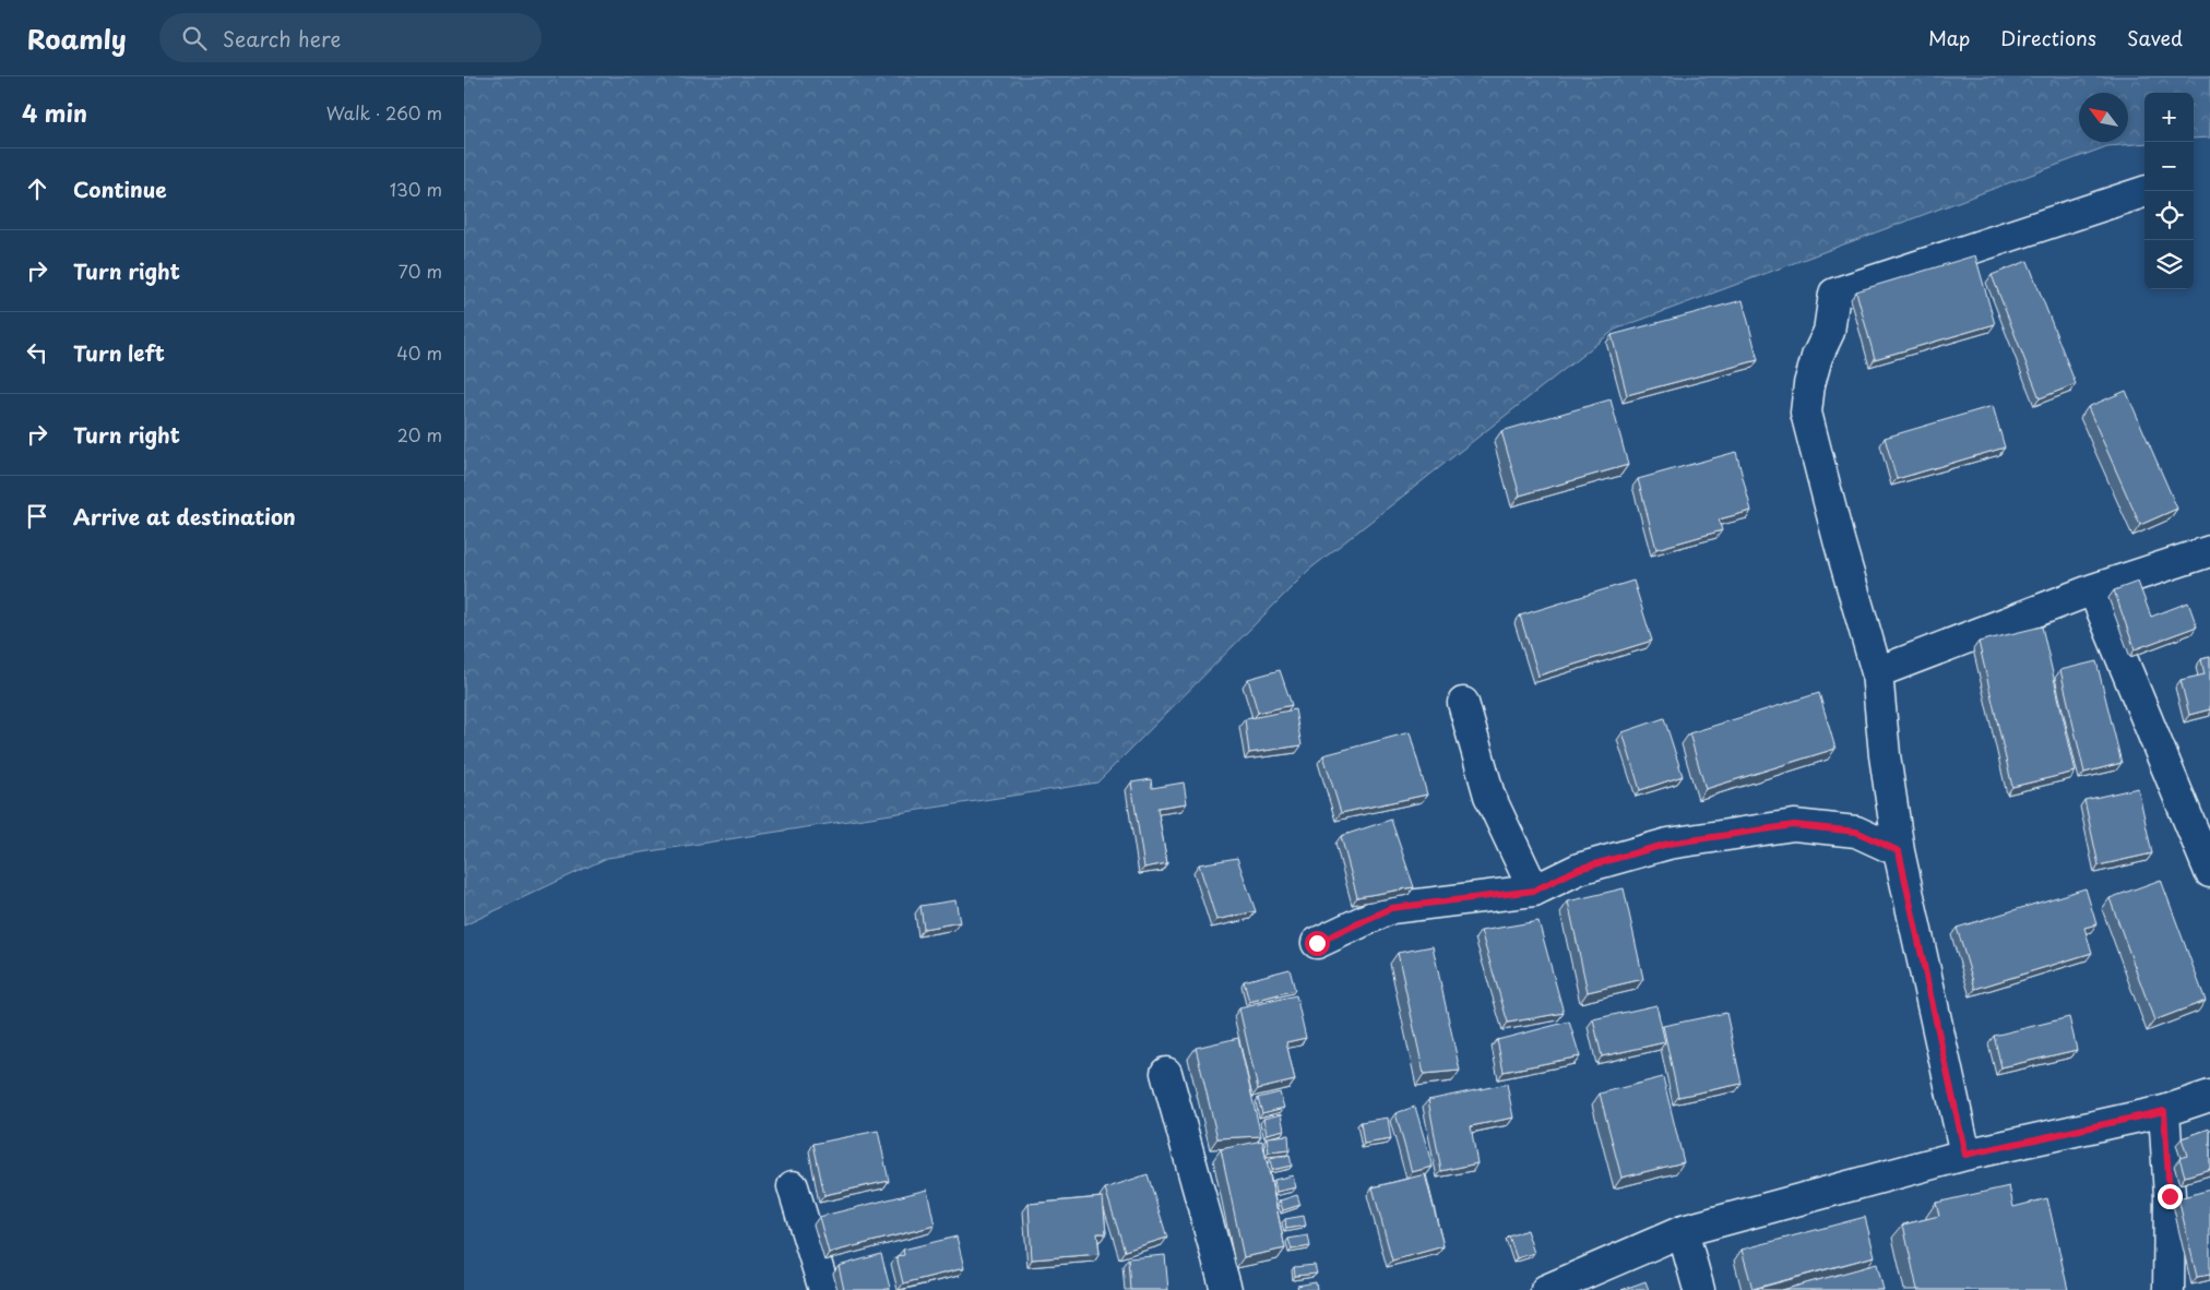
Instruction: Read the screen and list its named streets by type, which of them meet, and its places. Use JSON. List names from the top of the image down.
{
  "north": "top left",
  "page": {
    "header": "Roamly",
    "search": "Search here",
    "nav": ["Map", "Directions", "Saved"],
    "heading": ["4 min", "Walk · 260 m"],
    "map_buttons": ["+", "−"],
    "list": [
      ["Continue", "130 m"],
      ["Turn right", "70 m"],
      ["Turn left", "40 m"],
      ["Turn right", "20 m"],
      "Arrive at destination"
    ]
  }
}
